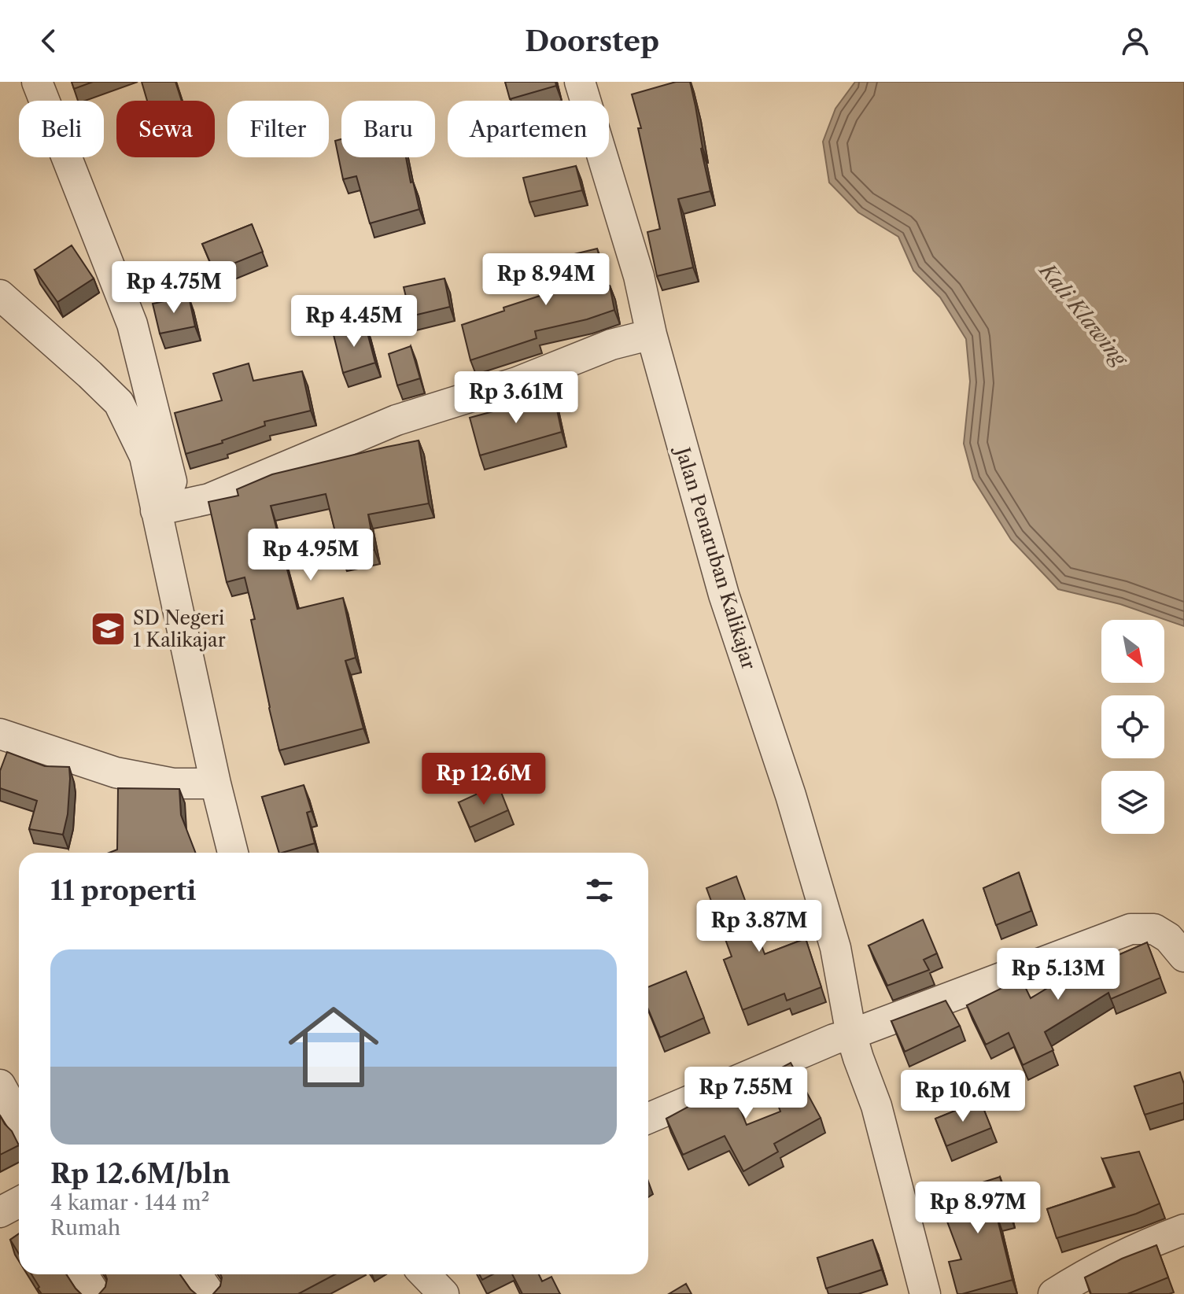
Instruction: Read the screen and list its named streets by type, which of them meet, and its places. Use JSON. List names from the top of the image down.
{
  "streets": {
    "street": ["Jalan Penaruban Kalikajar"]
  },
  "water": ["Kali Klawing"],
  "places": {
    "school or university": ["SD Negeri 1 Kalikajar"]
  },
  "north": "bottom right",
  "page": {
    "header": "Doorstep",
    "chip": [
      "Beli",
      "Sewa",
      "Filter",
      "Baru",
      "Apartemen"
    ],
    "price": [
      "Rp 8.94M",
      "Rp 4.75M",
      "Rp 4.45M",
      "Rp 3.61M",
      "Rp 4.95M",
      "Rp 12.6M",
      "Rp 3.87M",
      "Rp 5.13M",
      "Rp 7.55M",
      "Rp 10.6M",
      "Rp 8.97M"
    ],
    "heading": "11 properti",
    "list": [
      {
        "name": "Rp 12.6M/bln",
        "note": "4 kamar · 144 m² · Rumah"
      }
    ]
  }
}
